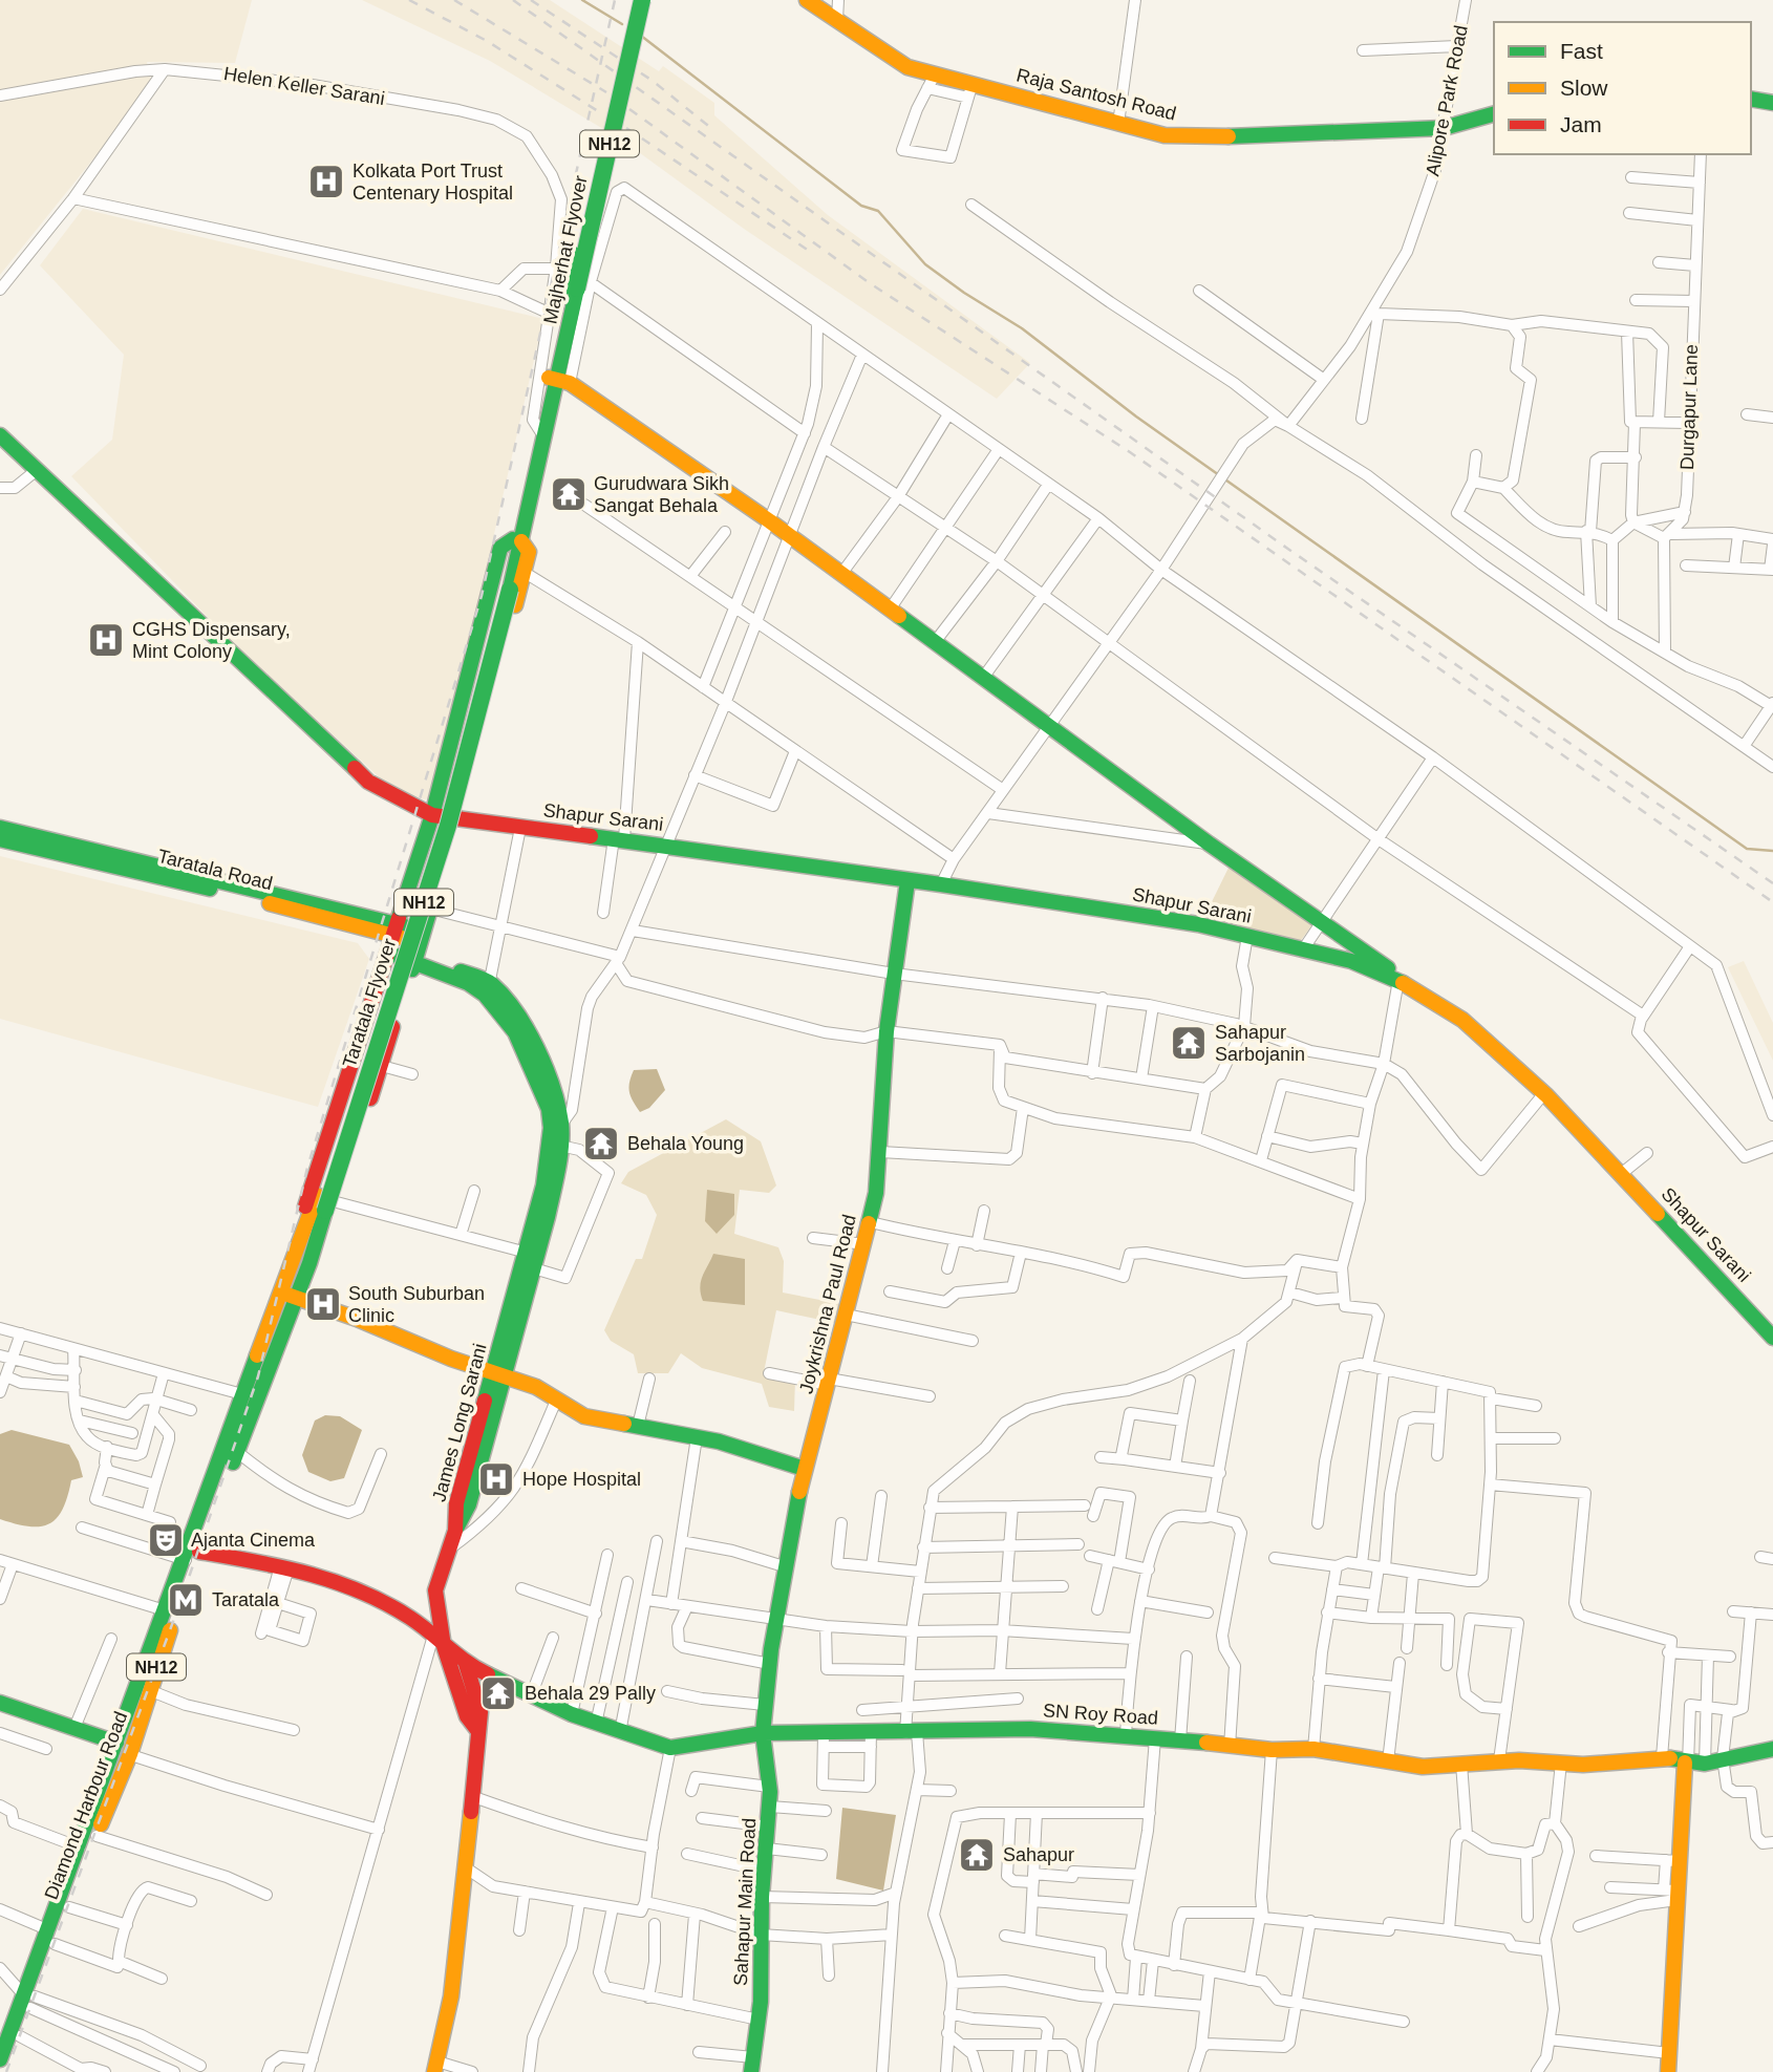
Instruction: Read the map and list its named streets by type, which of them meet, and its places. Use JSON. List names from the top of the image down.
{
  "streets": {
    "main road": [
      "Raja Santosh Road",
      "NH12",
      "Majherhat Flyover",
      "Shapur Sarani",
      "Taratala Road",
      "Taratala Flyover",
      "Joykrishna Paul Road",
      "SN Roy Road",
      "Diamond Harbour Road",
      "Sahapur Main Road"
    ],
    "street": ["Helen Keller Sarani", "Alipore Park Road", "Durgapur Lane"]
  },
  "crossings": [
    ["Helen Keller Sarani", "NH12"],
    ["Raja Santosh Road", "Alipore Park Road"],
    ["NH12", "Majherhat Flyover"],
    ["NH12", "Taratala Flyover"],
    ["Shapur Sarani", "Joykrishna Paul Road"],
    ["Taratala Flyover", "Diamond Harbour Road"],
    ["Joykrishna Paul Road", "SN Roy Road"],
    ["Joykrishna Paul Road", "Sahapur Main Road"],
    ["SN Roy Road", "Diamond Harbour Road"],
    ["SN Roy Road", "Sahapur Main Road"]
  ],
  "places": {
    "hospital": [
      "Kolkata Port Trust Centenary Hospital",
      "CGHS Dispensary, Mint Colony",
      "South Suburban Clinic",
      "Hope Hospital"
    ],
    "temple": [
      "Gurudwara Sikh Sangat Behala",
      "Sahapur Sarbojanin",
      "Behala Young",
      "Behala 29 Pally",
      "Sahapur"
    ],
    "theatre": ["Ajanta Cinema"],
    "metro station": ["Taratala"]
  },
  "legend": ["Fast", "Slow", "Jam"]
}
